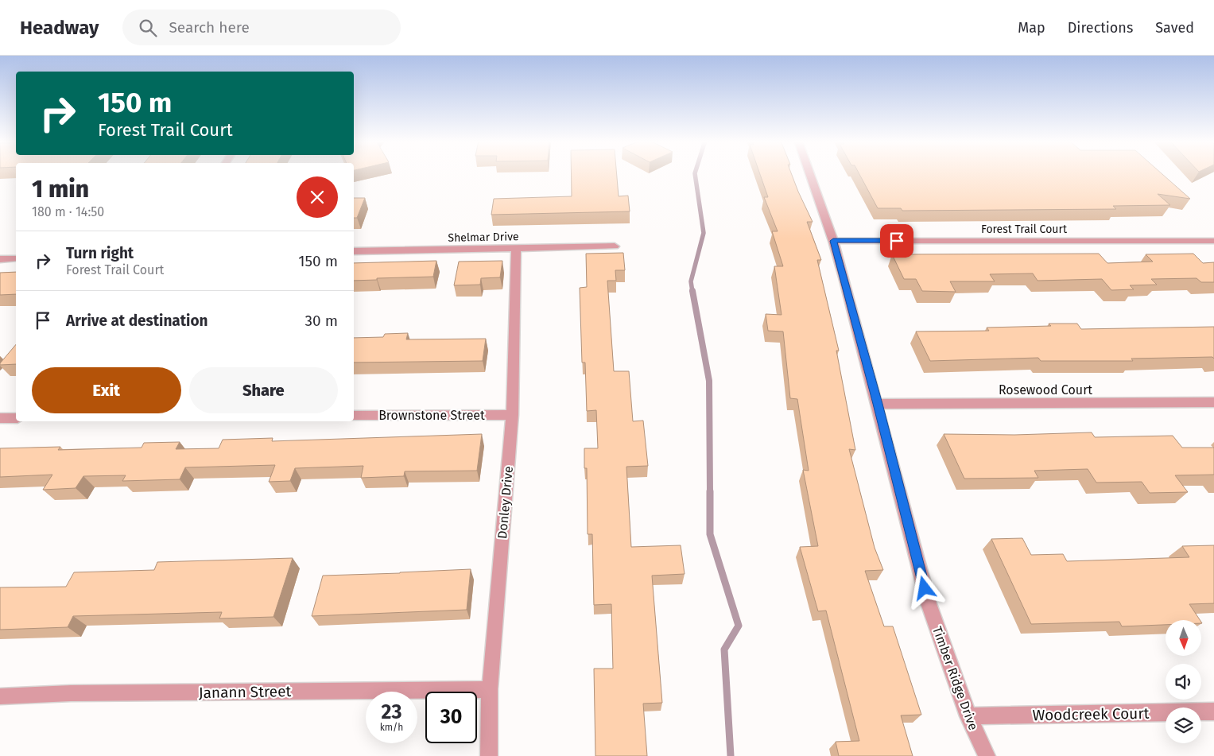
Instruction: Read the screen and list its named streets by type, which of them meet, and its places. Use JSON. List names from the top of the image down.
{
  "streets": {
    "street": [
      "Forest Trail Court",
      "Shelmar Drive",
      "Rosewood Court",
      "Brownstone Street",
      "Donley Drive",
      "Timber Ridge Drive",
      "Janann Street",
      "Woodcreek Court"
    ]
  },
  "crossings": [
    ["Forest Trail Court", "Timber Ridge Drive"],
    ["Shelmar Drive", "Donley Drive"],
    ["Rosewood Court", "Timber Ridge Drive"],
    ["Brownstone Street", "Donley Drive"],
    ["Donley Drive", "Janann Street"],
    ["Timber Ridge Drive", "Woodcreek Court"]
  ],
  "north": "bottom",
  "page": {
    "header": "Headway",
    "search": "Search here",
    "nav": ["Map", "Directions", "Saved"],
    "turn": ["150 m", "Forest Trail Court"],
    "heading": ["1 min", "180 m · 14:50"],
    "list": [
      {
        "name": "Turn right",
        "note": "Forest Trail Court",
        "value": "150 m"
      },
      {
        "name": "Arrive at destination",
        "value": "30 m"
      }
    ],
    "buttons": ["Exit", "Share"],
    "speed": "23 km/h",
    "limit": "30"
  }
}
